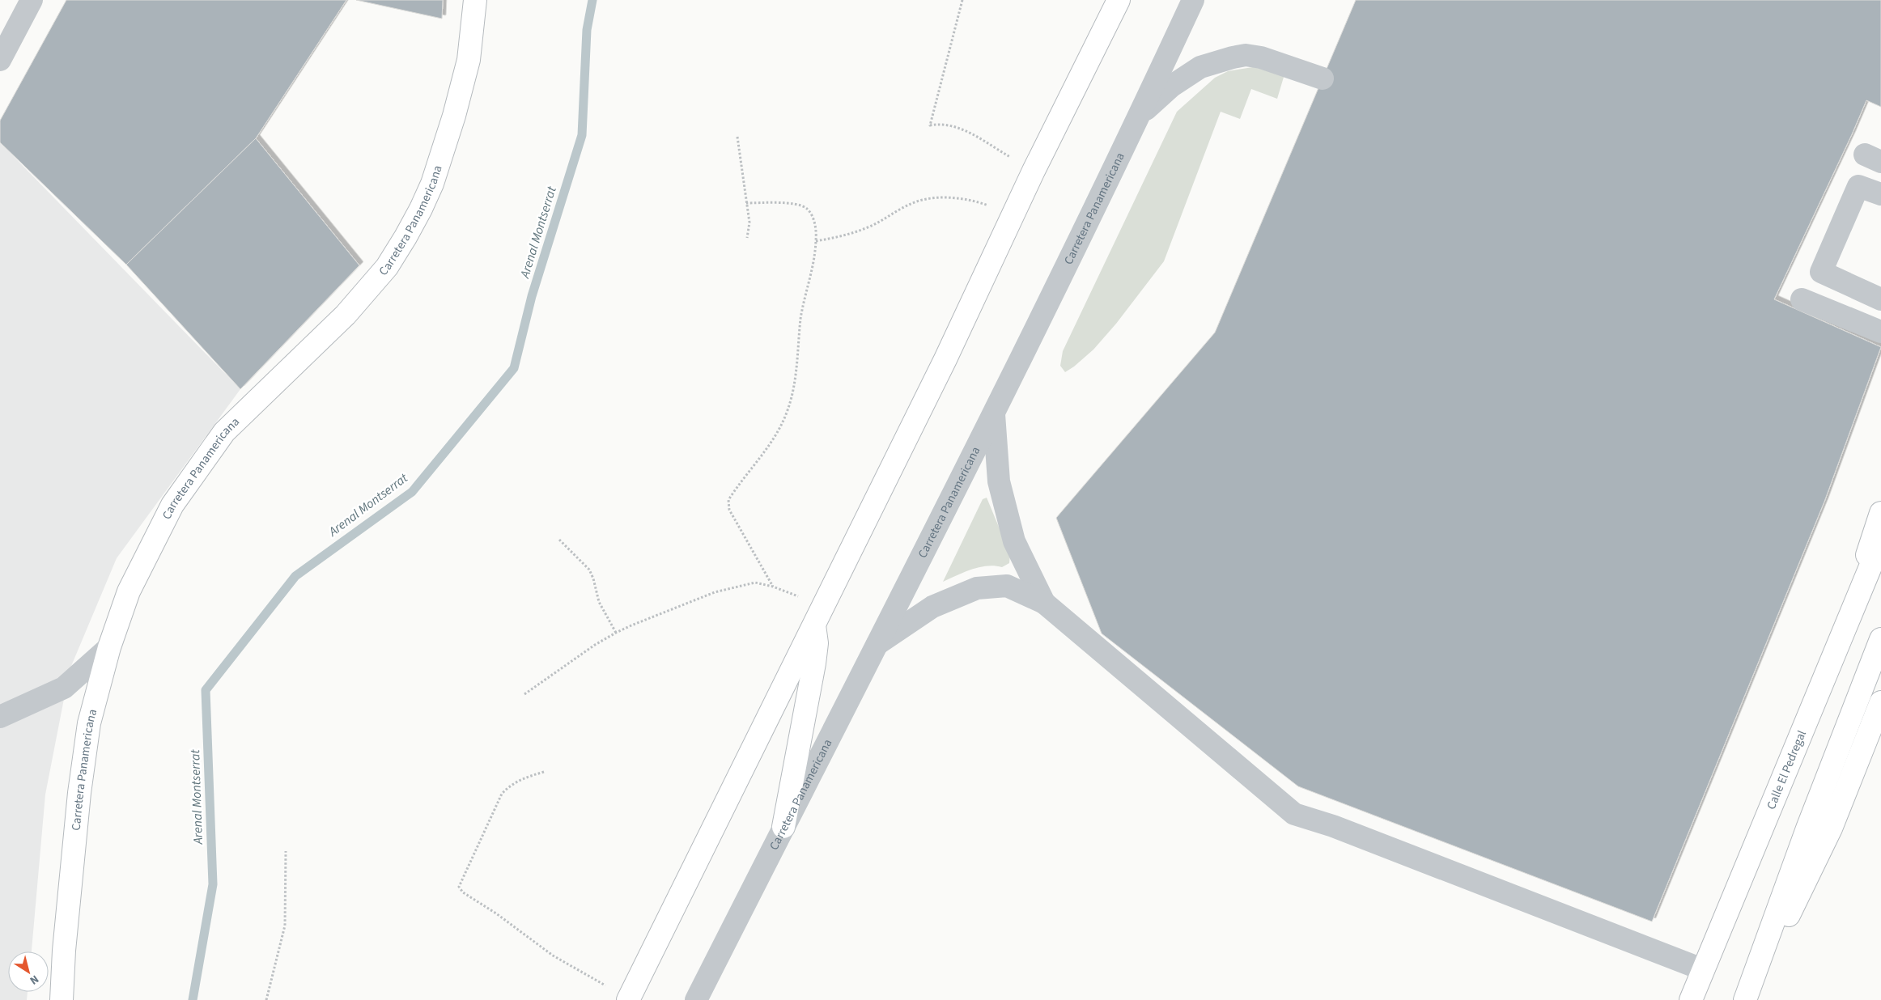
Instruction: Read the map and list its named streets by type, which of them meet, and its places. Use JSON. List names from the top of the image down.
{
  "streets": {
    "main road": ["Carretera Panamericana", "Calle El Pedregal"]
  },
  "water": ["Arenal Montserrat"],
  "north": "bottom right"
}
